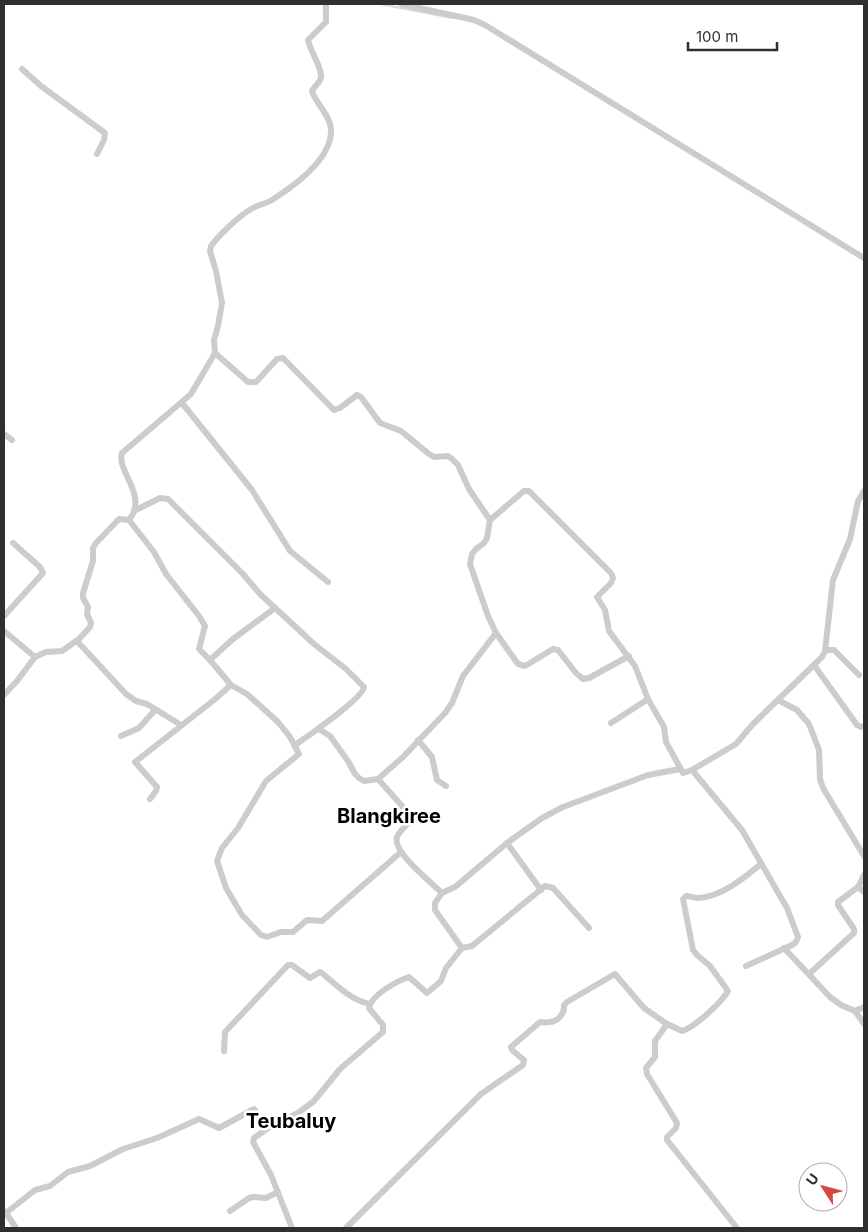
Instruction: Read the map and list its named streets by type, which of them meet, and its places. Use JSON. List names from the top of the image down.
{
  "districts": ["Blangkiree", "Teubaluy"],
  "scale_bar": "100 m",
  "north": "top left"
}
